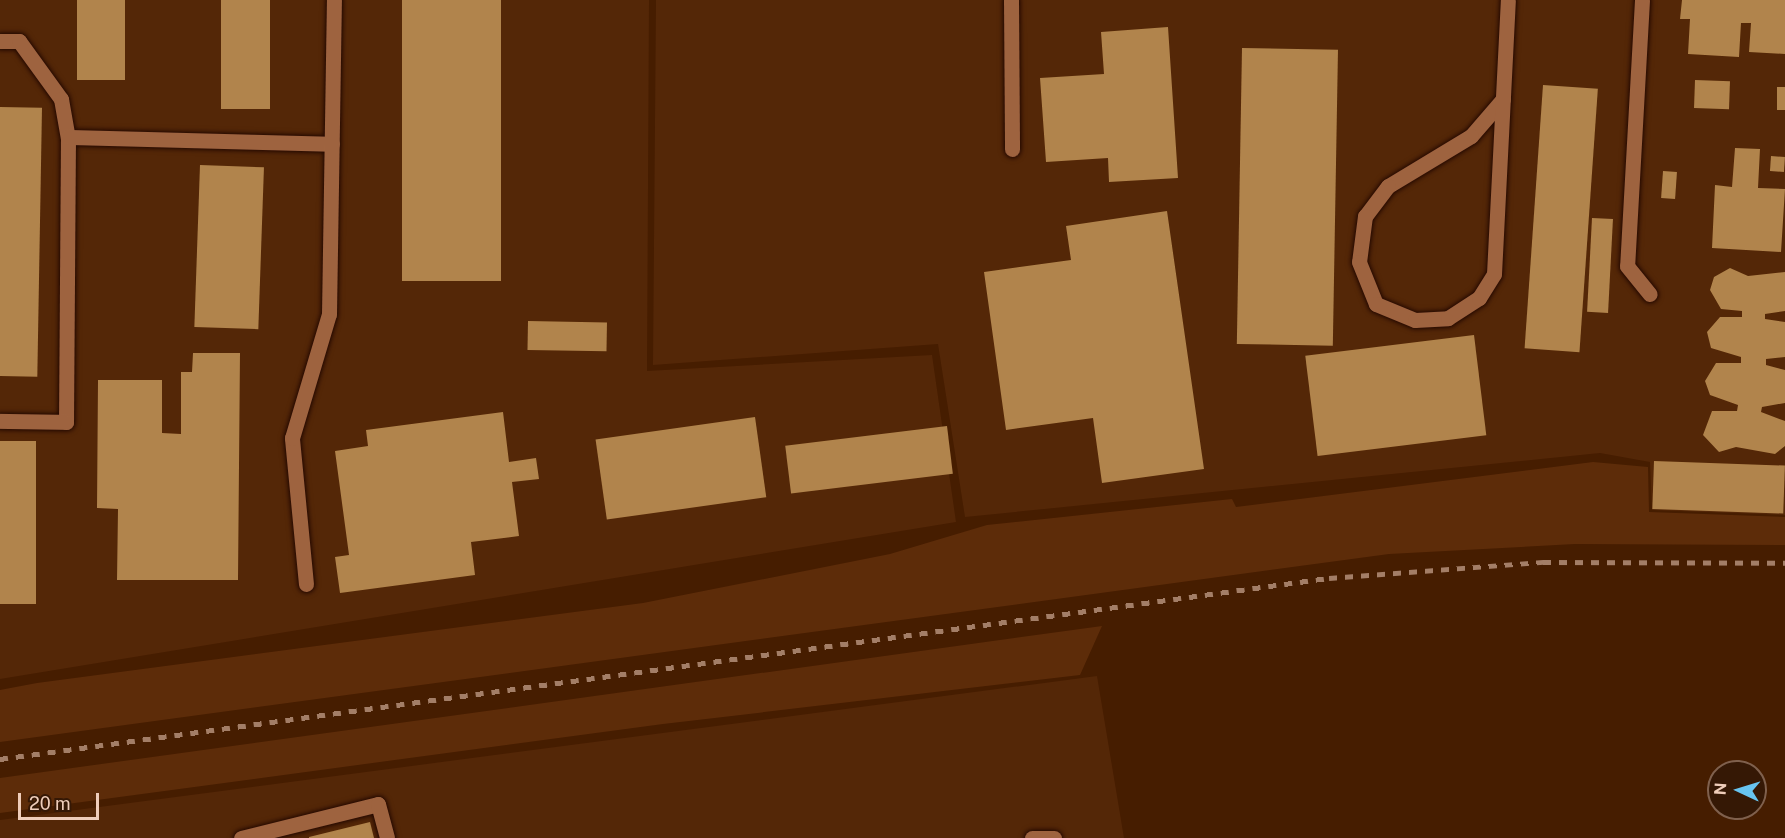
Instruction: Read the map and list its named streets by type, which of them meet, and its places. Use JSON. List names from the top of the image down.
{
  "scale_bar": "20 m",
  "north": "left"
}
